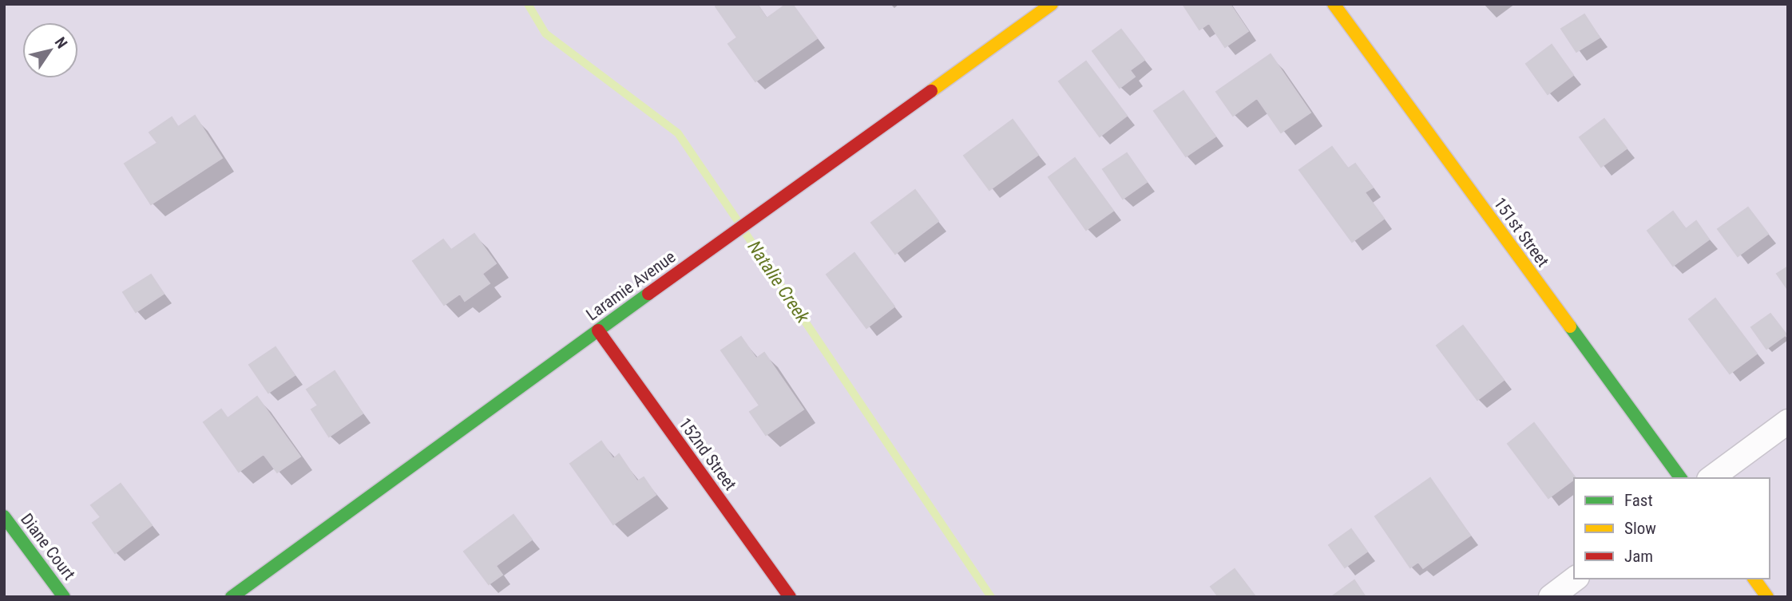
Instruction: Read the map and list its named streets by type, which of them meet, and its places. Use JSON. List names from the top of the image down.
{
  "streets": {
    "street": [
      "151st Street",
      "Laramie Avenue",
      "152nd Street",
      "Diane Court"
    ]
  },
  "crossings": [
    ["Laramie Avenue", "152nd Street"]
  ],
  "water": ["Natalie Creek"],
  "legend": ["Fast", "Slow", "Jam"],
  "north": "top right"
}
